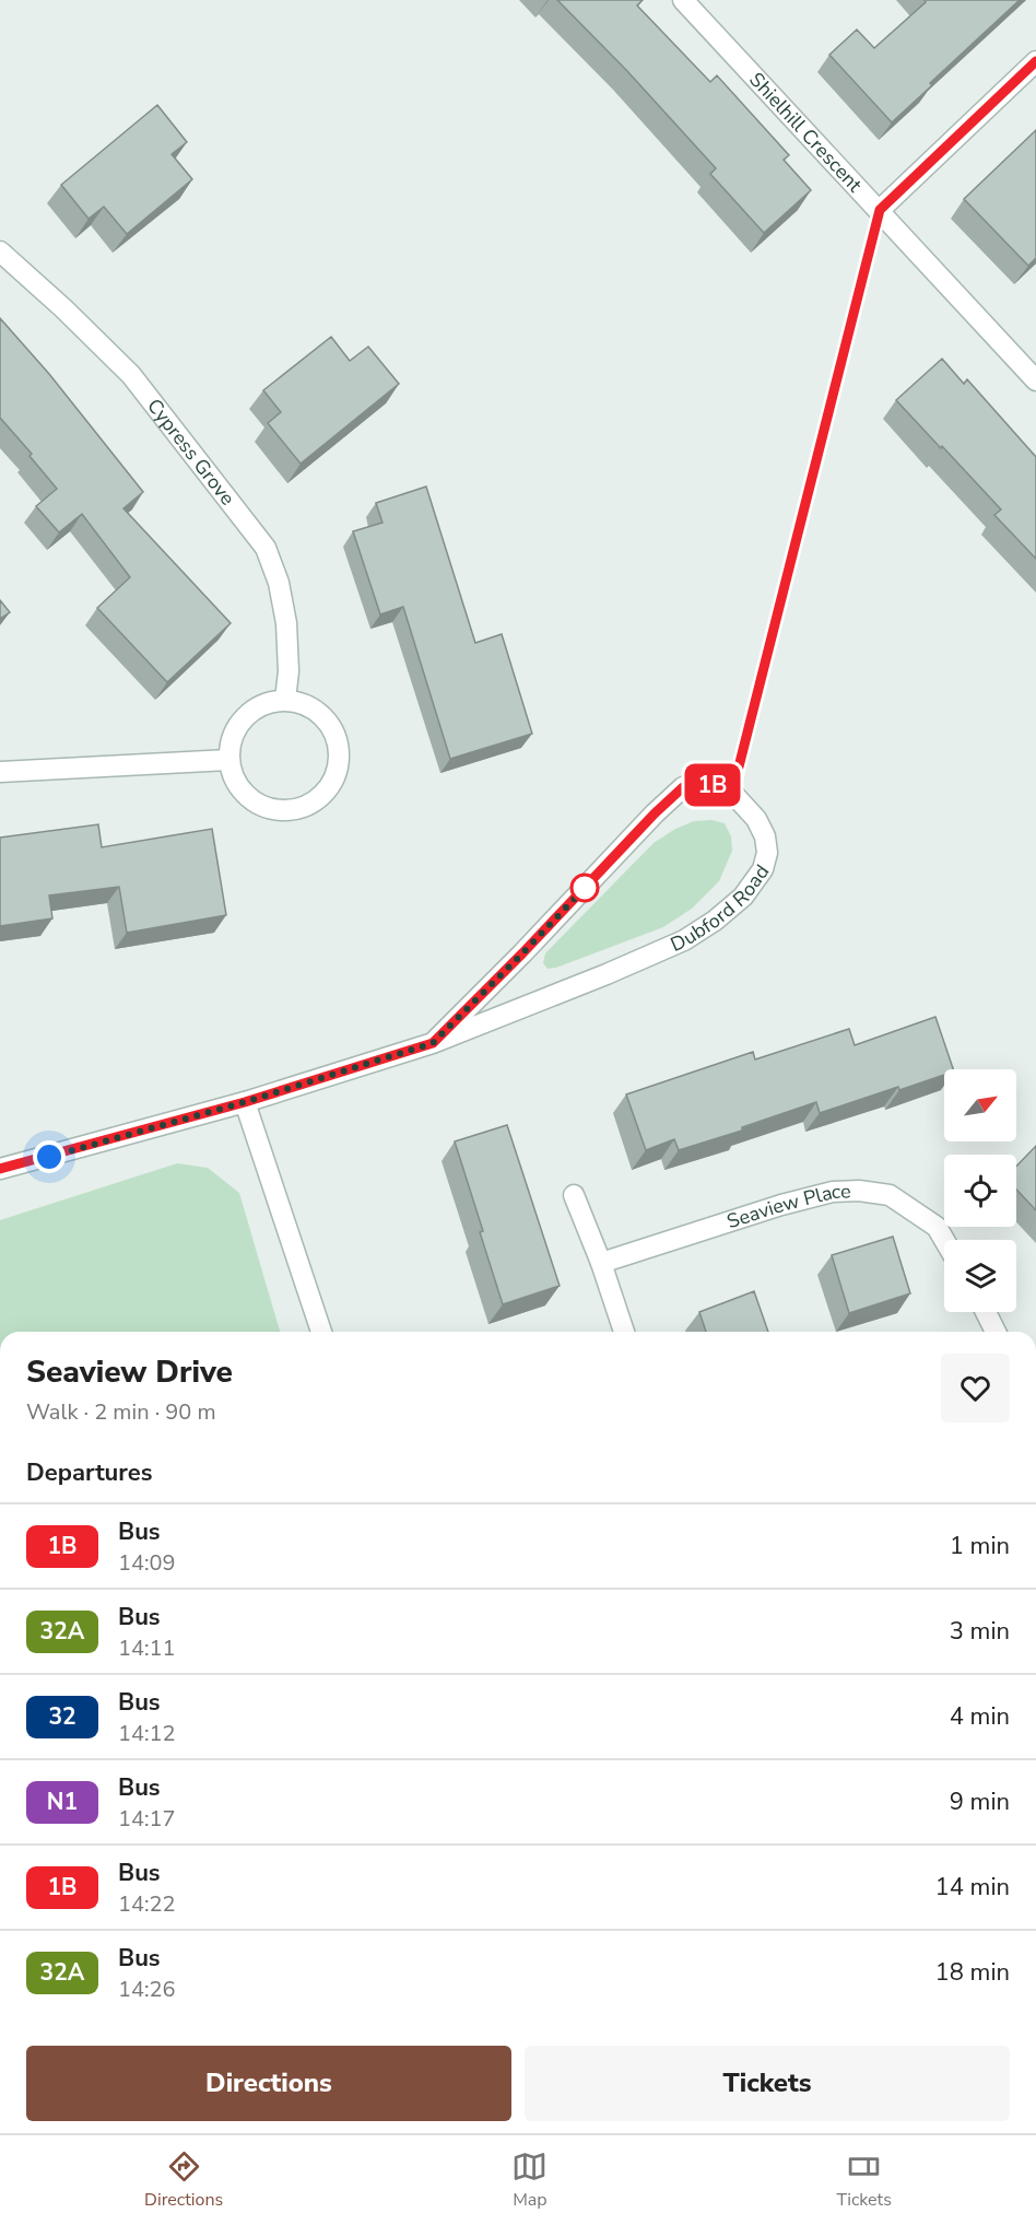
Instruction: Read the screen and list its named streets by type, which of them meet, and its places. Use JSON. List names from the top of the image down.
{
  "streets": {
    "street": [
      "Shielhill Crescent",
      "Cypress Grove",
      "Dubford Road",
      "Seaview Place"
    ]
  },
  "lines": ["bus line 1B"],
  "north": "top right",
  "page": {
    "on_map": "1B",
    "heading": [
      ["Seaview Drive", "Walk · 2 min · 90 m"],
      "Departures"
    ],
    "list": [
      {
        "mark": "1B",
        "name": "Bus",
        "note": "14:09",
        "value": "1 min"
      },
      {
        "mark": "32A",
        "name": "Bus",
        "note": "14:11",
        "value": "3 min"
      },
      {
        "mark": "32",
        "name": "Bus",
        "note": "14:12",
        "value": "4 min"
      },
      {
        "mark": "N1",
        "name": "Bus",
        "note": "14:17",
        "value": "9 min"
      },
      {
        "mark": "1B",
        "name": "Bus",
        "note": "14:22",
        "value": "14 min"
      },
      {
        "mark": "32A",
        "name": "Bus",
        "note": "14:26",
        "value": "18 min"
      }
    ],
    "buttons": ["Directions", "Tickets"],
    "tabs": ["Directions", "Map", "Tickets"]
  }
}
